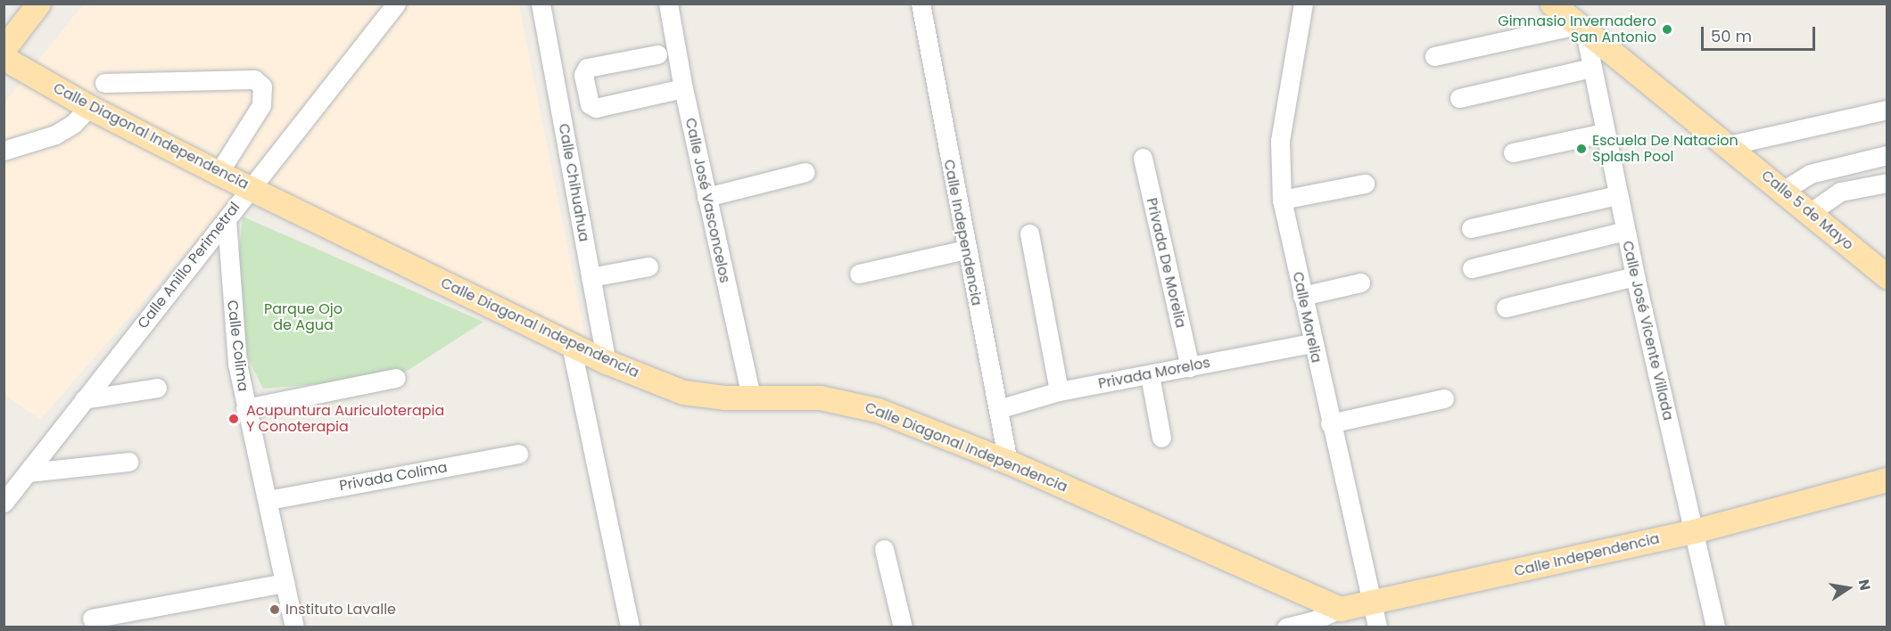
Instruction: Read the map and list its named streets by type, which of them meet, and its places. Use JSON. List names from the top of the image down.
{
  "streets": {
    "main road": ["Calle Diagonal Independencia", "Calle 5 de Mayo", "Calle Independencia"],
    "street": [
      "Calle Chihuahua",
      "Calle José Vasconcelos",
      "Privada De Morelia",
      "Calle Anillo Perimetral",
      "Calle Morelia",
      "Calle José Vicente Villada",
      "Calle Colima",
      "Privada Morelos",
      "Privada Colima"
    ]
  },
  "crossings": [
    ["Calle Diagonal Independencia", "Calle Chihuahua"],
    ["Calle Diagonal Independencia", "Calle José Vasconcelos"],
    ["Calle Diagonal Independencia", "Calle Independencia"],
    ["Calle Diagonal Independencia", "Calle Anillo Perimetral"],
    ["Calle 5 de Mayo", "Calle José Vicente Villada"],
    ["Calle Independencia", "Calle Morelia"],
    ["Calle Independencia", "Calle José Vicente Villada"],
    ["Calle Independencia", "Privada Morelos"],
    ["Privada De Morelia", "Privada Morelos"],
    ["Calle Anillo Perimetral", "Calle Colima"],
    ["Calle Morelia", "Privada Morelos"],
    ["Calle Colima", "Privada Colima"]
  ],
  "parks": ["Parque Ojo de Agua"],
  "places": [
    "Gimnasio Invernadero San Antonio",
    "Escuela De Natacion Splash Pool",
    "Acupuntura Auriculoterapia Y Conoterapia",
    "Instituto Lavalle"
  ],
  "scale_bar": "50 m",
  "north": "right"
}
